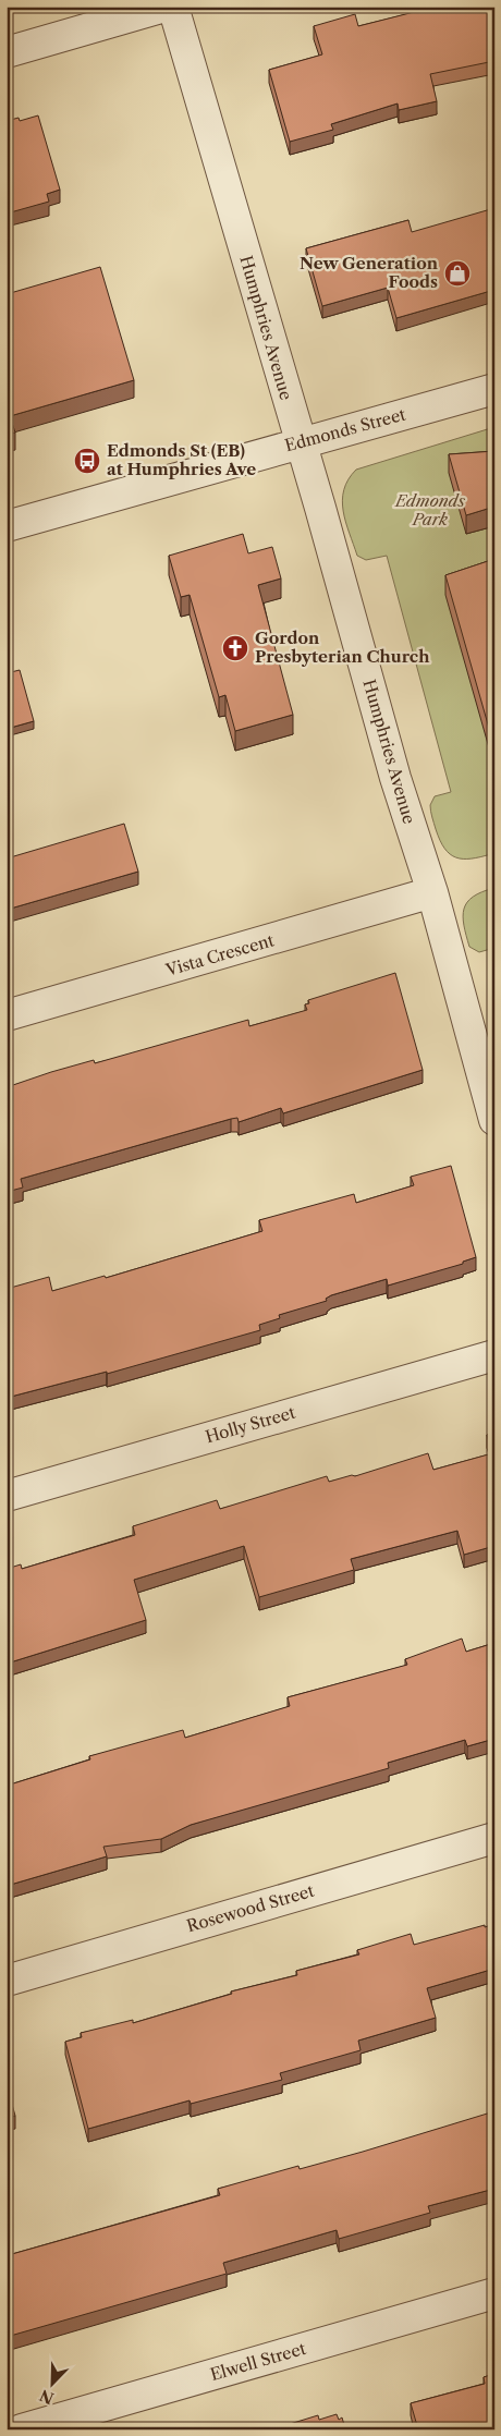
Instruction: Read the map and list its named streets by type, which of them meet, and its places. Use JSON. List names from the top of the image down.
{
  "streets": {
    "street": [
      "Humphries Avenue",
      "Edmonds Street",
      "Vista Crescent",
      "Holly Street",
      "Rosewood Street",
      "Elwell Street"
    ]
  },
  "crossings": [
    ["Humphries Avenue", "Edmonds Street"],
    ["Humphries Avenue", "Vista Crescent"]
  ],
  "parks": ["Edmonds Park"],
  "places": {
    "shop": ["New Generation Foods"],
    "bus stop": ["Edmonds St (EB) at Humphries Ave"],
    "church": ["Gordon Presbyterian Church"]
  },
  "north": "bottom left"
}
